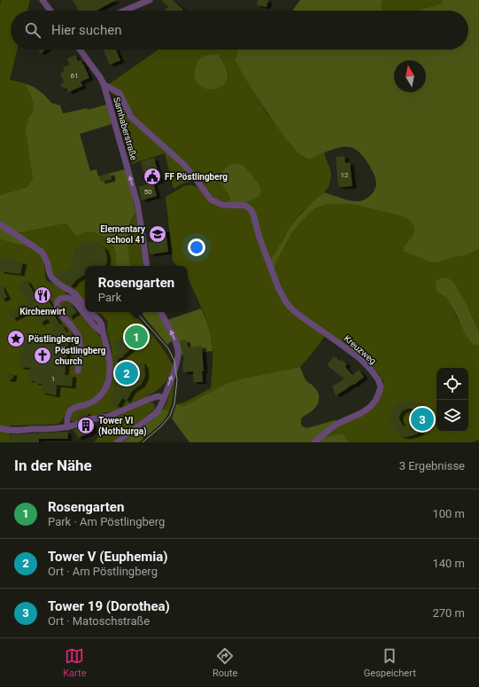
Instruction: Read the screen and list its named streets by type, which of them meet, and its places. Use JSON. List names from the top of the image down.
{
  "streets": {
    "street": ["Samhaberstraße", "Kreuzweg"]
  },
  "crossings": [
    ["Samhaberstraße", "Kreuzweg"]
  ],
  "one_way": ["Samhaberstraße"],
  "places": {
    "public building": ["FF Pöstlingberg"],
    "school or university": ["Elementary school 41"],
    "restaurant": ["Kirchenwirt"],
    "place": ["Pöstlingberg"],
    "church": ["Pöstlingberg church"],
    "building": ["Tower VI (Nothburga)"]
  },
  "house_numbers": [
    "61",
    "12",
    "50",
    "1"
  ],
  "north": "top",
  "page": {
    "search": "Hier suchen",
    "popup": ["Rosengarten", "Park"],
    "pins": ["1", "2", "3"],
    "heading": ["In der Nähe", "3 Ergebnisse"],
    "list": [
      {
        "mark": "1",
        "name": "Rosengarten",
        "note": "Park · Am Pöstlingberg",
        "value": "100 m"
      },
      {
        "mark": "2",
        "name": "Tower V (Euphemia)",
        "note": "Ort · Am Pöstlingberg",
        "value": "140 m"
      },
      {
        "mark": "3",
        "name": "Tower 19 (Dorothea)",
        "note": "Ort · Matoschstraße",
        "value": "270 m"
      }
    ],
    "nav": ["Karte", "Route", "Gespeichert"]
  }
}
